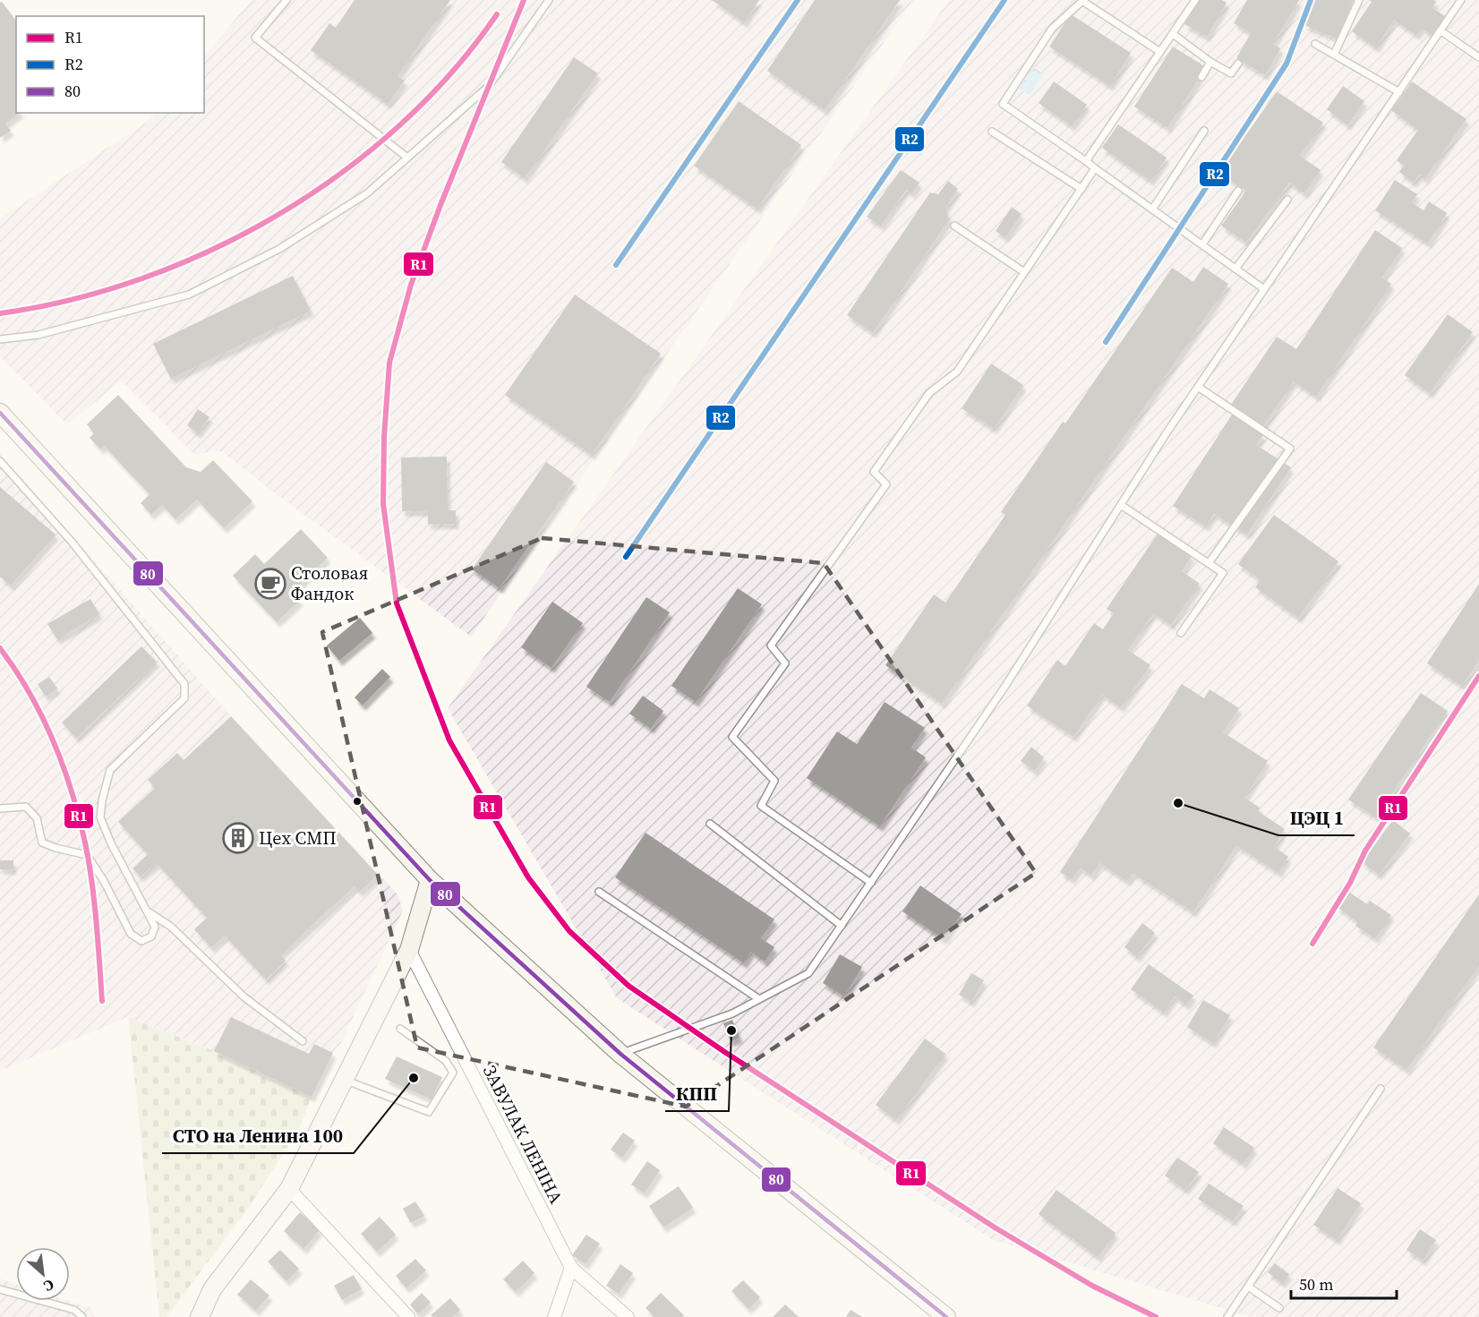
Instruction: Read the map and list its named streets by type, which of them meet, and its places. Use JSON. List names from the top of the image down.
{
  "streets": {
    "street": ["ЗАВУЛАК ЛЕНІНА"]
  },
  "places": {
    "cafe": ["Столовая Фандок"],
    "other": ["ЦЭЦ 1", "КПП", "СТО на Ленина 100"],
    "building": ["Цех СМП"]
  },
  "lines": ["transit line R1", "transit line R2", "transit line 80"],
  "legend": ["R1", "R2", "80"],
  "scale_bar": "50 m",
  "north": "bottom right"
}
